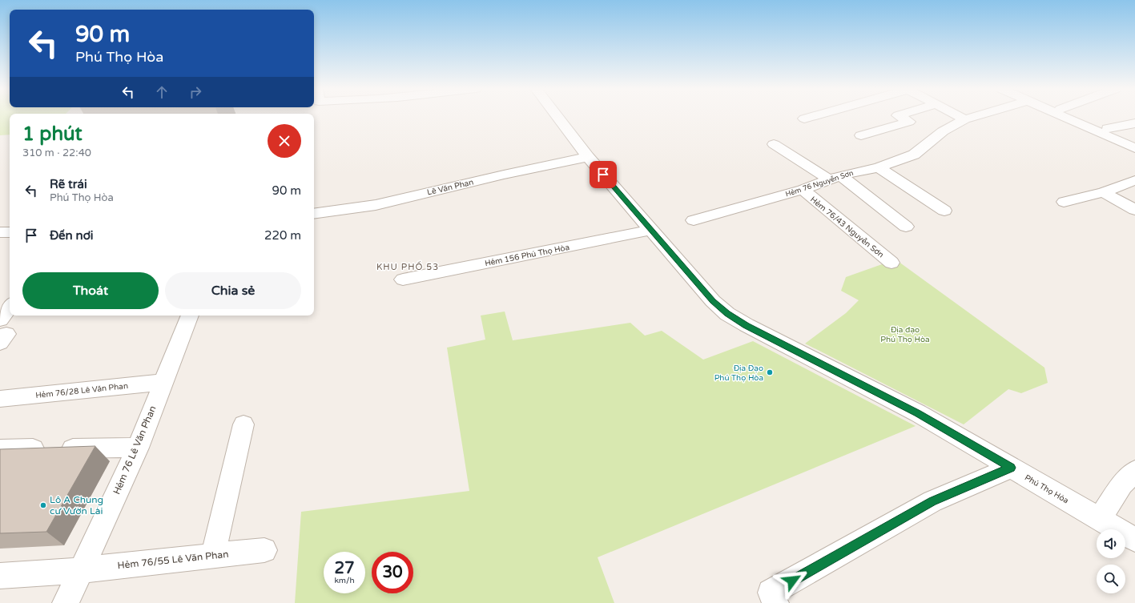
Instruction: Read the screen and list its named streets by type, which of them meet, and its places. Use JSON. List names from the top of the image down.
{
  "streets": {
    "street": [
      "Hẻm 76 Nguyễn Sơn",
      "Lê Văn Phan",
      "Hẻm 76/43 Nguyễn Sơn",
      "Hẻm 156 Phú Thọ Hòa",
      "Hẻm 76/28 Lê Văn Phan",
      "Hẻm 76 Lê Văn Phan",
      "Phú Thọ Hòa",
      "Hẻm 76/55 Lê Văn Phan"
    ]
  },
  "crossings": [
    ["Hẻm 76 Nguyễn Sơn", "Hẻm 76/43 Nguyễn Sơn"],
    ["Lê Văn Phan", "Phú Thọ Hòa"],
    ["Hẻm 156 Phú Thọ Hòa", "Phú Thọ Hòa"],
    ["Hẻm 76/28 Lê Văn Phan", "Hẻm 76 Lê Văn Phan"],
    ["Hẻm 76 Lê Văn Phan", "Hẻm 76/55 Lê Văn Phan"]
  ],
  "districts": ["KHU PHỐ 53"],
  "parks": ["Địa đạo Phú Thọ Hòa"],
  "places": ["Địa Đạo Phú Thọ Hòa", "Lô A Chung cư Vườn Lài"],
  "page": {
    "turn": ["90 m", "Phú Thọ Hòa"],
    "heading": ["1 phút", "310 m · 22:40"],
    "list": [
      {
        "name": "Rẽ trái",
        "note": "Phú Thọ Hòa",
        "value": "90 m"
      },
      {
        "name": "Đến nơi",
        "value": "220 m"
      }
    ],
    "buttons": ["Thoát", "Chia sẻ"],
    "speed": "27 km/h",
    "limit": "30"
  }
}
